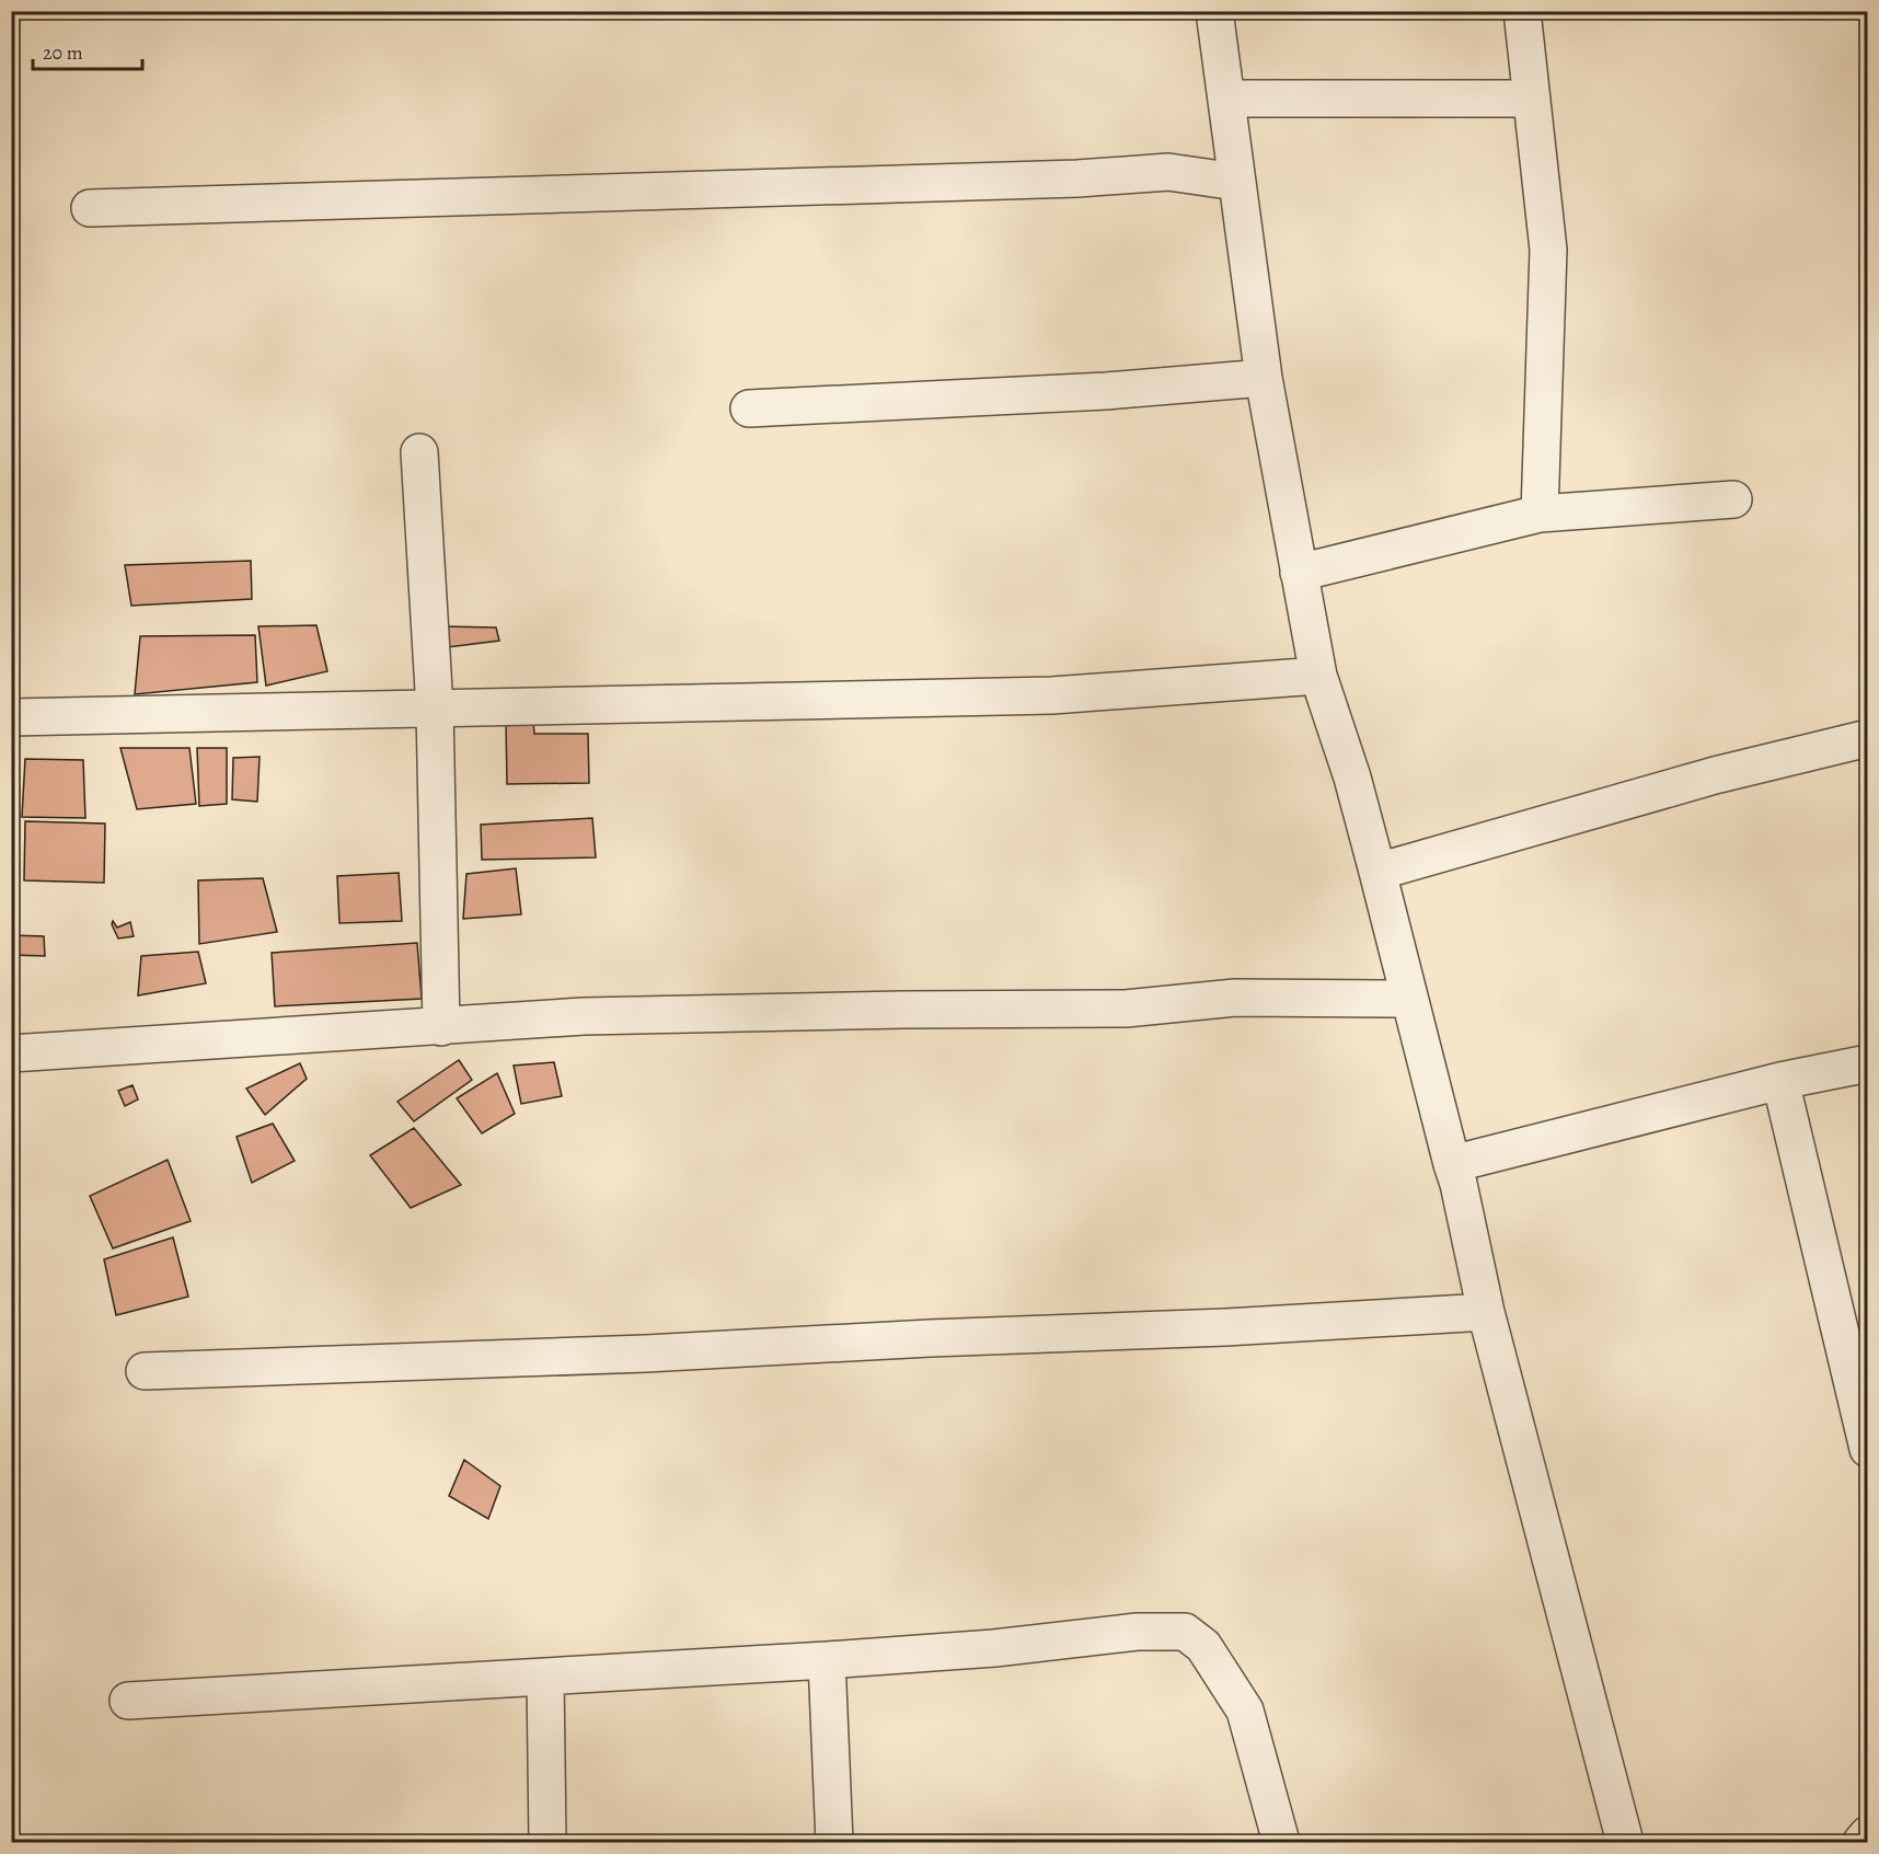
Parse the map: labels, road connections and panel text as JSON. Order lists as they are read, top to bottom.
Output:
{
  "scale_bar": "20 m"
}
